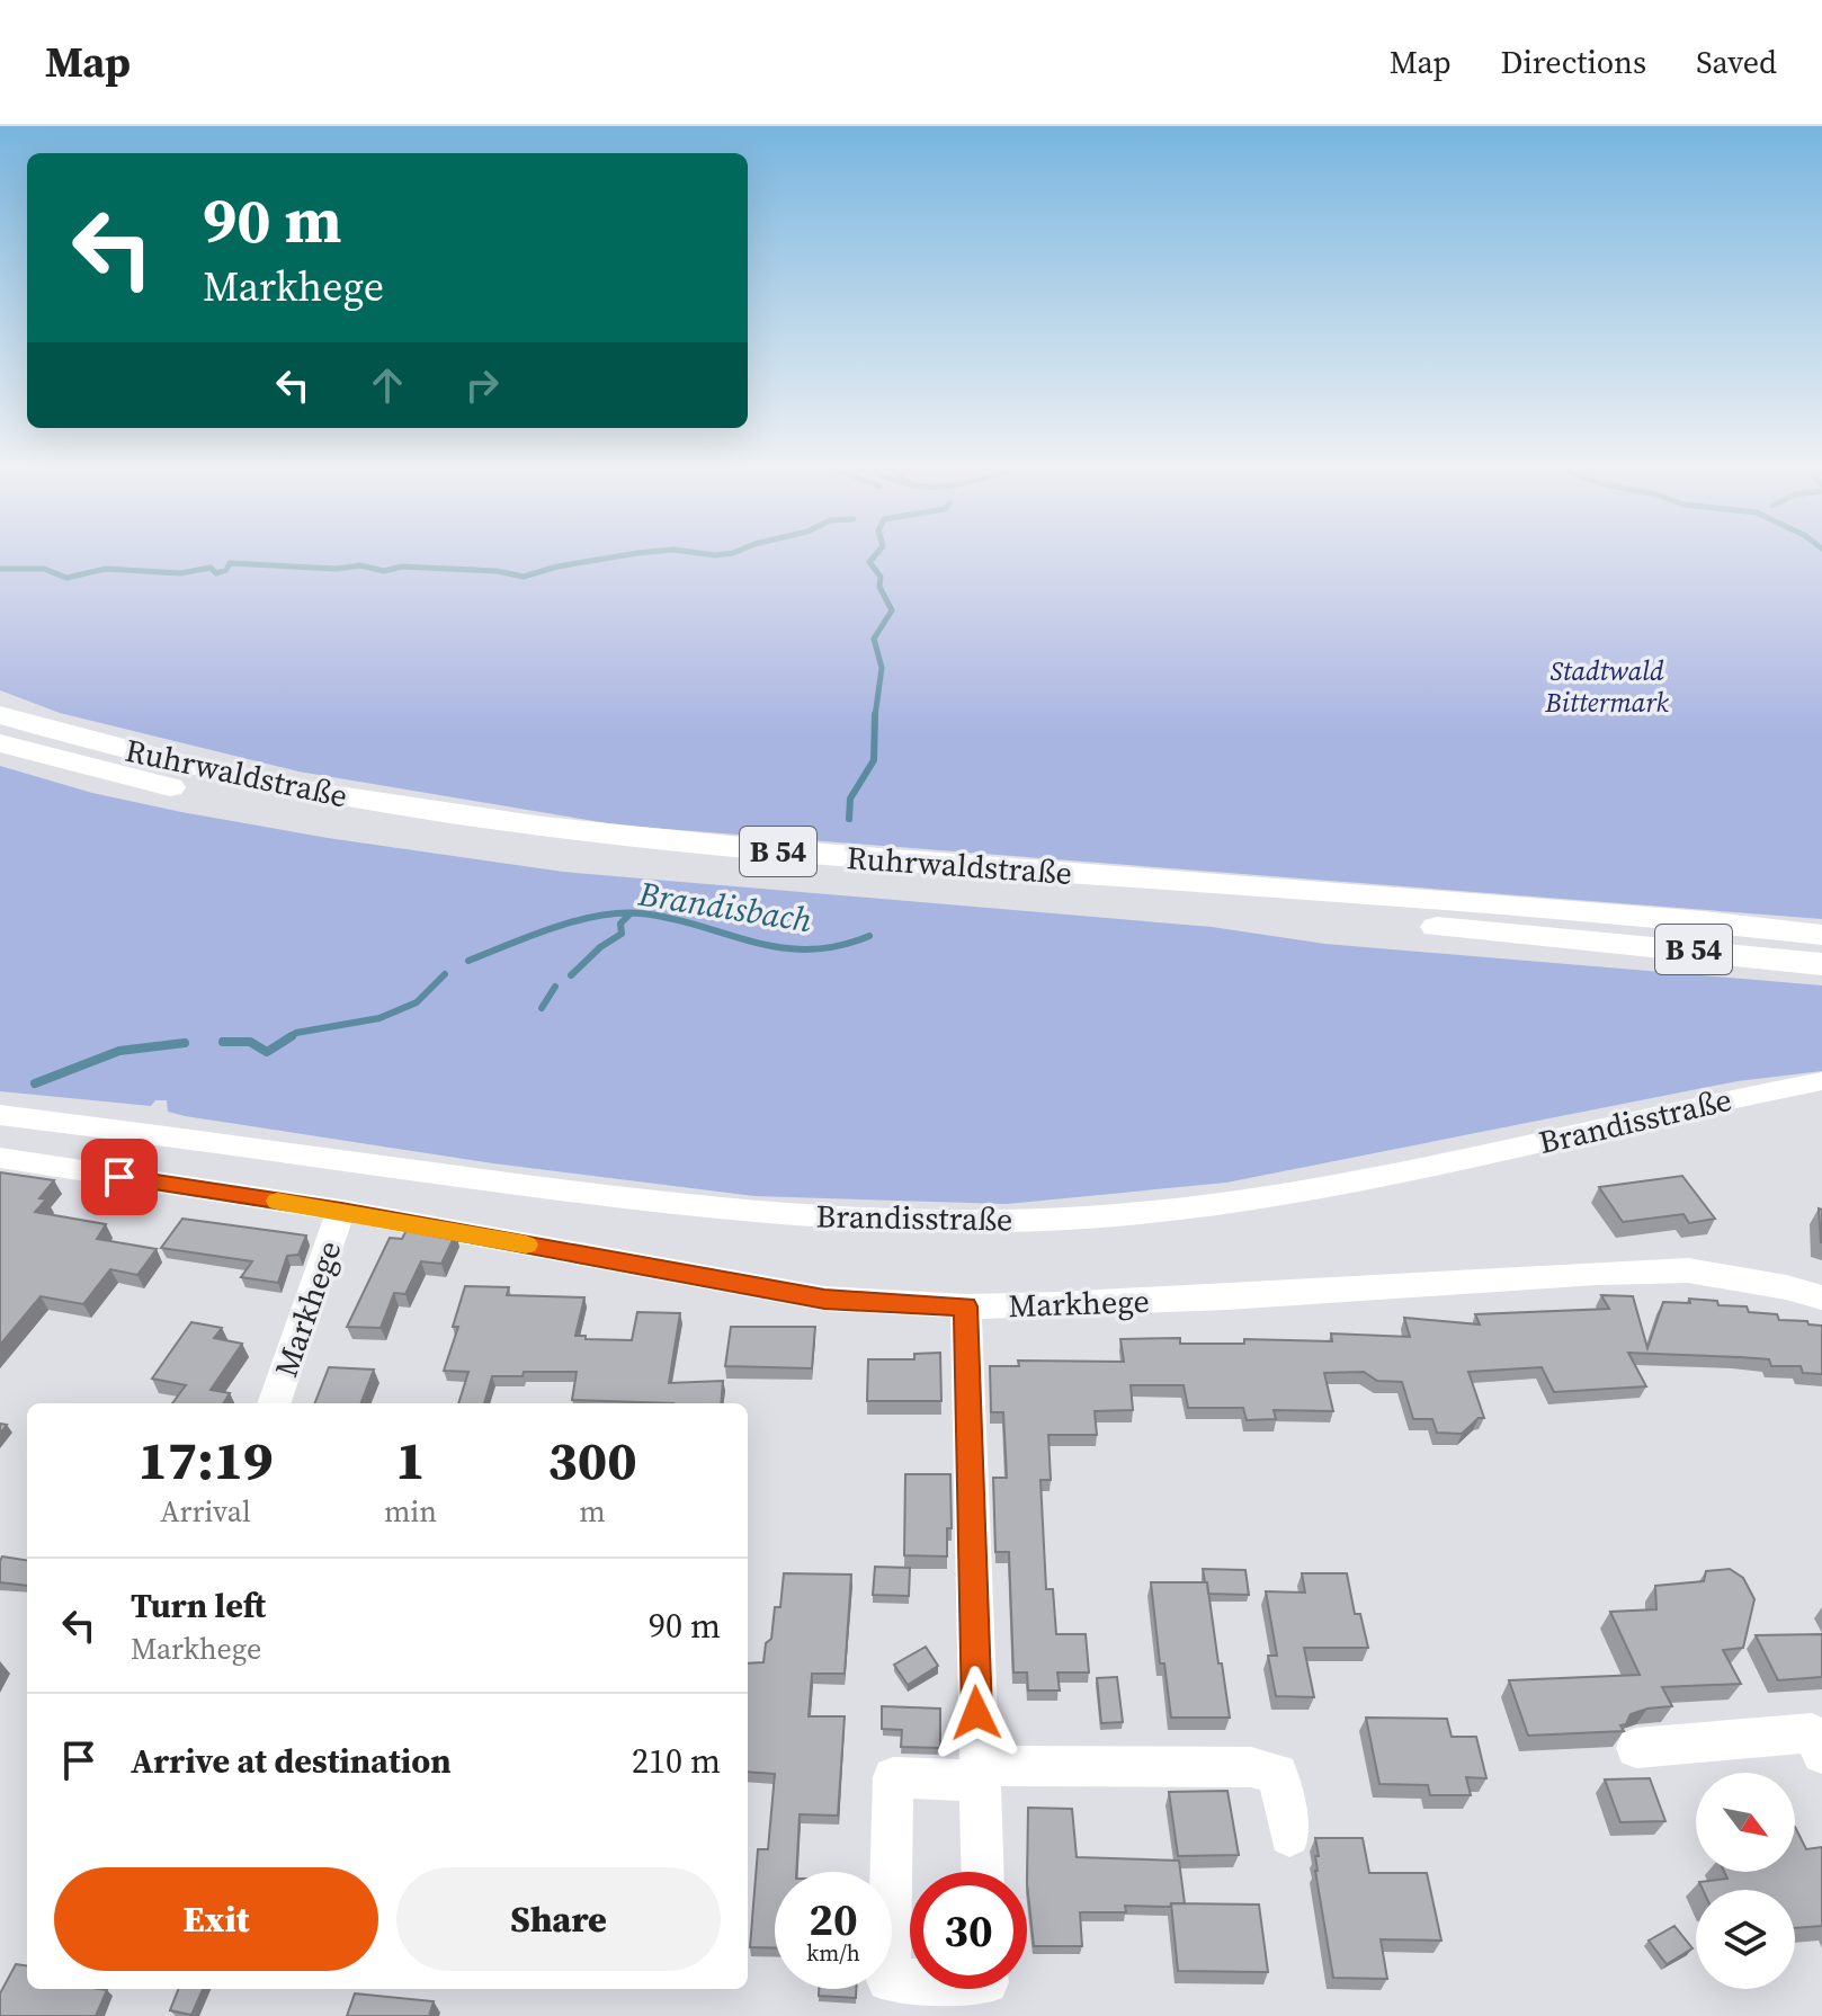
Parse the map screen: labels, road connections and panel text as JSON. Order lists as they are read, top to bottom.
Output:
{
  "streets": {
    "highway": ["Ruhrwaldstraße", "B 54"],
    "street": ["Brandisstraße", "Markhege"]
  },
  "water": ["Brandisbach"],
  "parks": ["Stadtwald Bittermark"],
  "north": "bottom right",
  "page": {
    "header": "Map",
    "nav": ["Map", "Directions", "Saved"],
    "turn": ["90 m", "Markhege"],
    "eta": [
      "17:19",
      "Arrival",
      "1",
      "min",
      "300",
      "m"
    ],
    "list": [
      {
        "name": "Turn left",
        "note": "Markhege",
        "value": "90 m"
      },
      {
        "name": "Arrive at destination",
        "value": "210 m"
      }
    ],
    "buttons": ["Exit", "Share"],
    "speed": "20 km/h",
    "limit": "30"
  }
}
